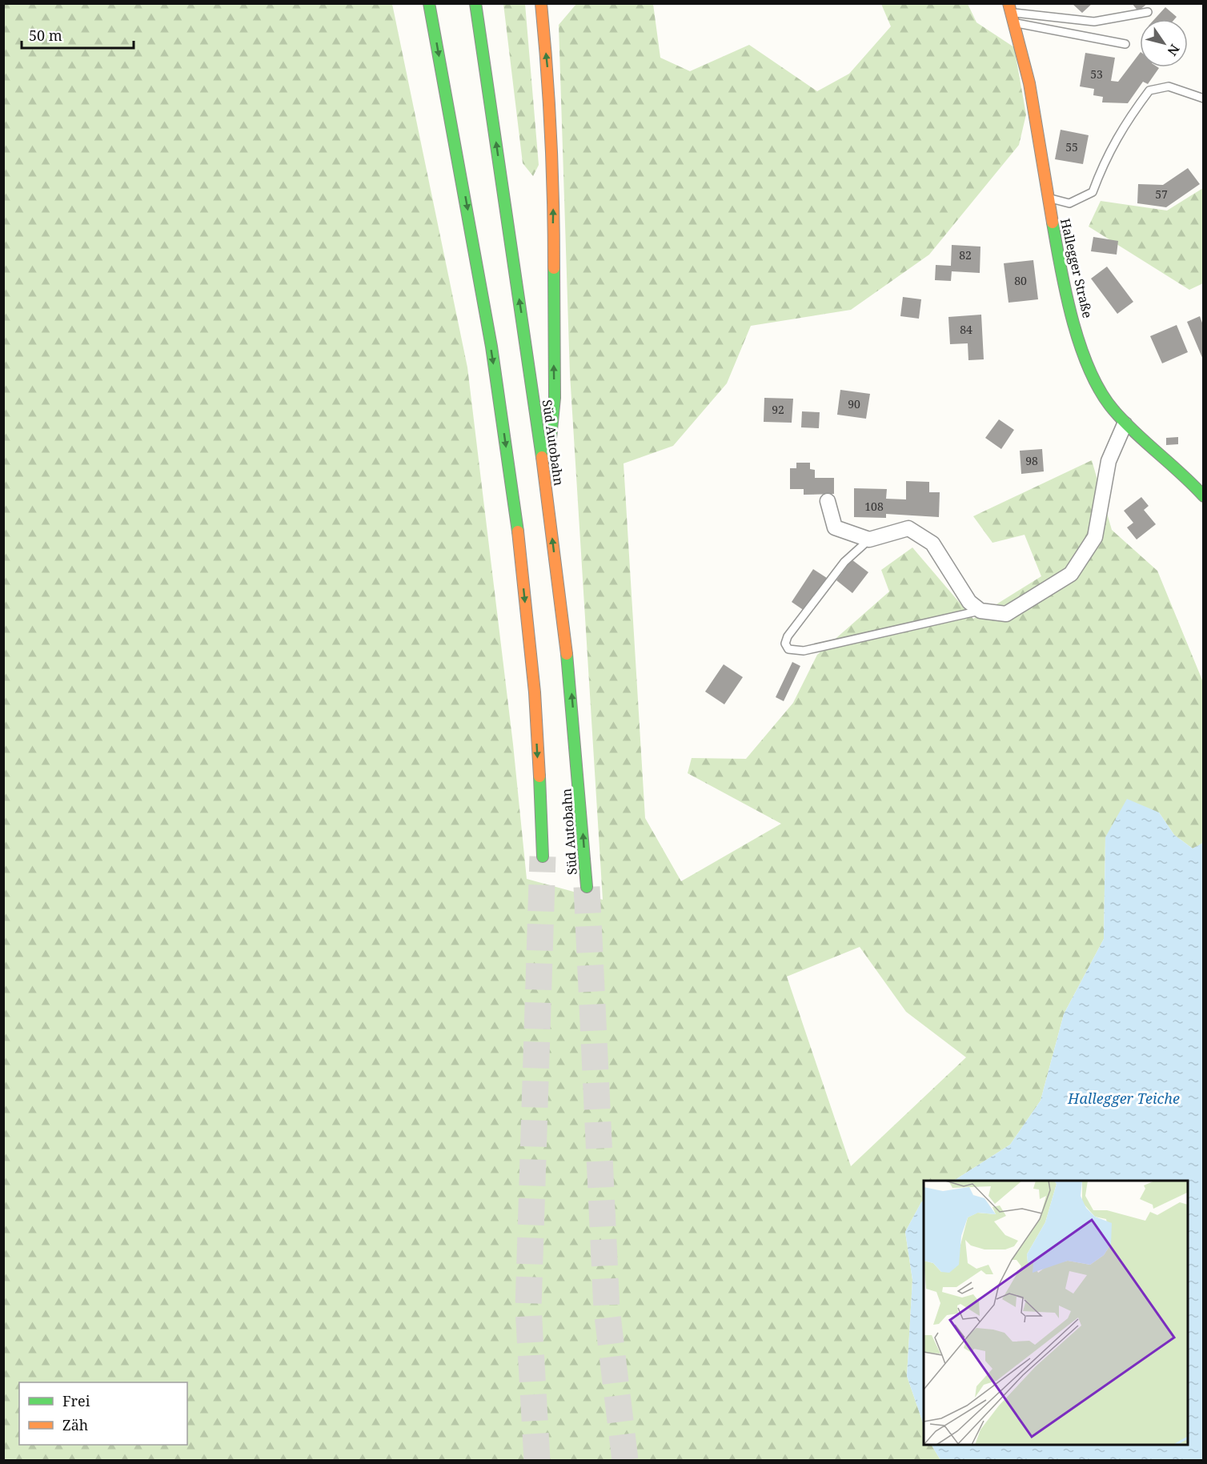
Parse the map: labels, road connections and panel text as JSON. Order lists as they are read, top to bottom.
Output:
{
  "streets": {
    "main road": ["Hallegger Straße", "Süd Autobahn"]
  },
  "water": ["Hallegger Teiche"],
  "house_numbers": [
    "53",
    "55",
    "57",
    "82",
    "80",
    "84",
    "90",
    "92",
    "98",
    "108"
  ],
  "legend": ["Frei", "Zäh"],
  "scale_bar": "50 m",
  "north": "bottom right"
}
